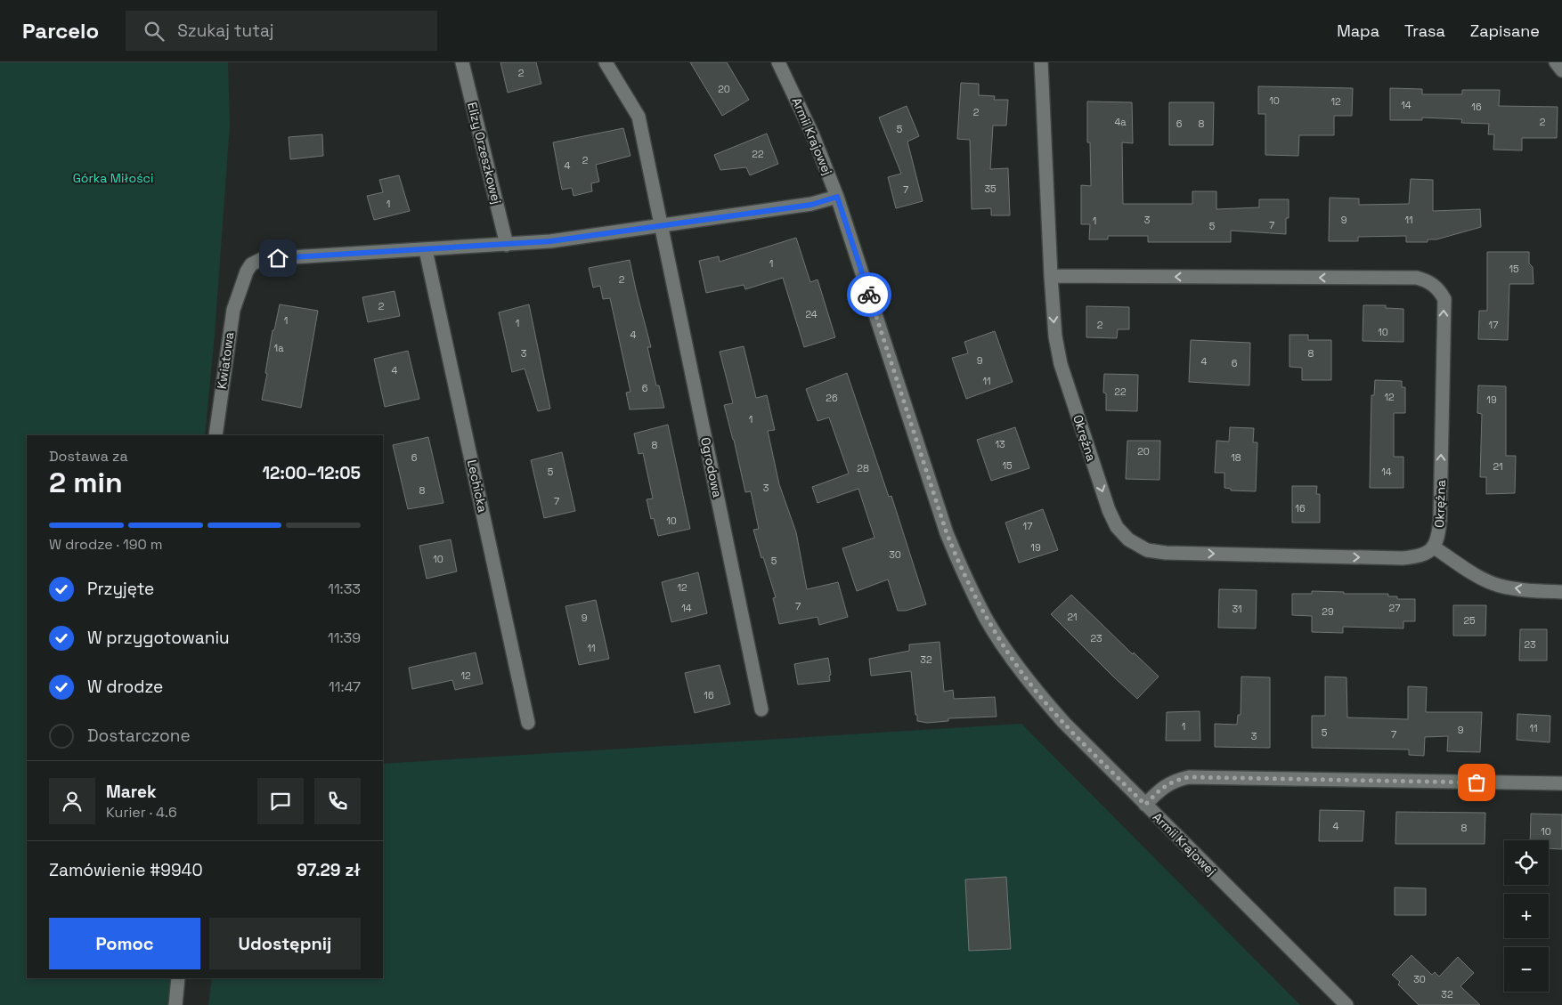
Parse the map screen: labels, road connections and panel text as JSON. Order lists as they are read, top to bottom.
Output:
{
  "streets": {
    "street": [
      "Armii Krajowej",
      "Elizy Orzeszkowej",
      "Kwiatowa",
      "Okrężna",
      "Ogrodowa",
      "Lechicka"
    ]
  },
  "crossings": [
    ["Armii Krajowej", "Kwiatowa"],
    ["Elizy Orzeszkowej", "Kwiatowa"],
    ["Kwiatowa", "Ogrodowa"],
    ["Kwiatowa", "Lechicka"]
  ],
  "parks": ["Górka Miłości"],
  "house_numbers": [
    "2",
    "20",
    "10",
    "12",
    "14",
    "16",
    "2",
    "4a",
    "2",
    "6",
    "8",
    "5",
    "22",
    "2",
    "4",
    "35",
    "7",
    "1",
    "3",
    "9",
    "11",
    "1",
    "7",
    "5",
    "1",
    "15",
    "2",
    "2",
    "24",
    "1",
    "1",
    "2",
    "17",
    "10",
    "4",
    "1a",
    "3",
    "8",
    "9",
    "4",
    "6",
    "4",
    "11",
    "6",
    "22",
    "12",
    "26",
    "19",
    "1",
    "13",
    "8",
    "20",
    "6",
    "18",
    "15",
    "21",
    "28",
    "5",
    "14",
    "3",
    "8",
    "7",
    "16",
    "10",
    "17",
    "19",
    "30",
    "10",
    "5",
    "12",
    "7",
    "14",
    "27",
    "31",
    "29",
    "21",
    "9",
    "25",
    "23",
    "23",
    "11",
    "32",
    "12",
    "16",
    "1",
    "11",
    "9",
    "5",
    "7",
    "3",
    "4",
    "8",
    "10",
    "30",
    "32"
  ],
  "page": {
    "header": "Parcelo",
    "search": "Szukaj tutaj",
    "nav": ["Mapa", "Trasa", "Zapisane"],
    "heading": ["2 min", "Dostawa za", "12:00–12:05"],
    "panel": [
      "Marek",
      "Kurier · 4.6",
      "Zamówienie #9940",
      "97.29 zł"
    ],
    "bar": "W drodze · 190 m",
    "list": [
      ["Przyjęte", "11:33"],
      ["W przygotowaniu", "11:39"],
      ["W drodze", "11:47"],
      "Dostarczone"
    ],
    "map_buttons": ["+", "−"],
    "buttons": ["Pomoc", "Udostępnij"]
  }
}
